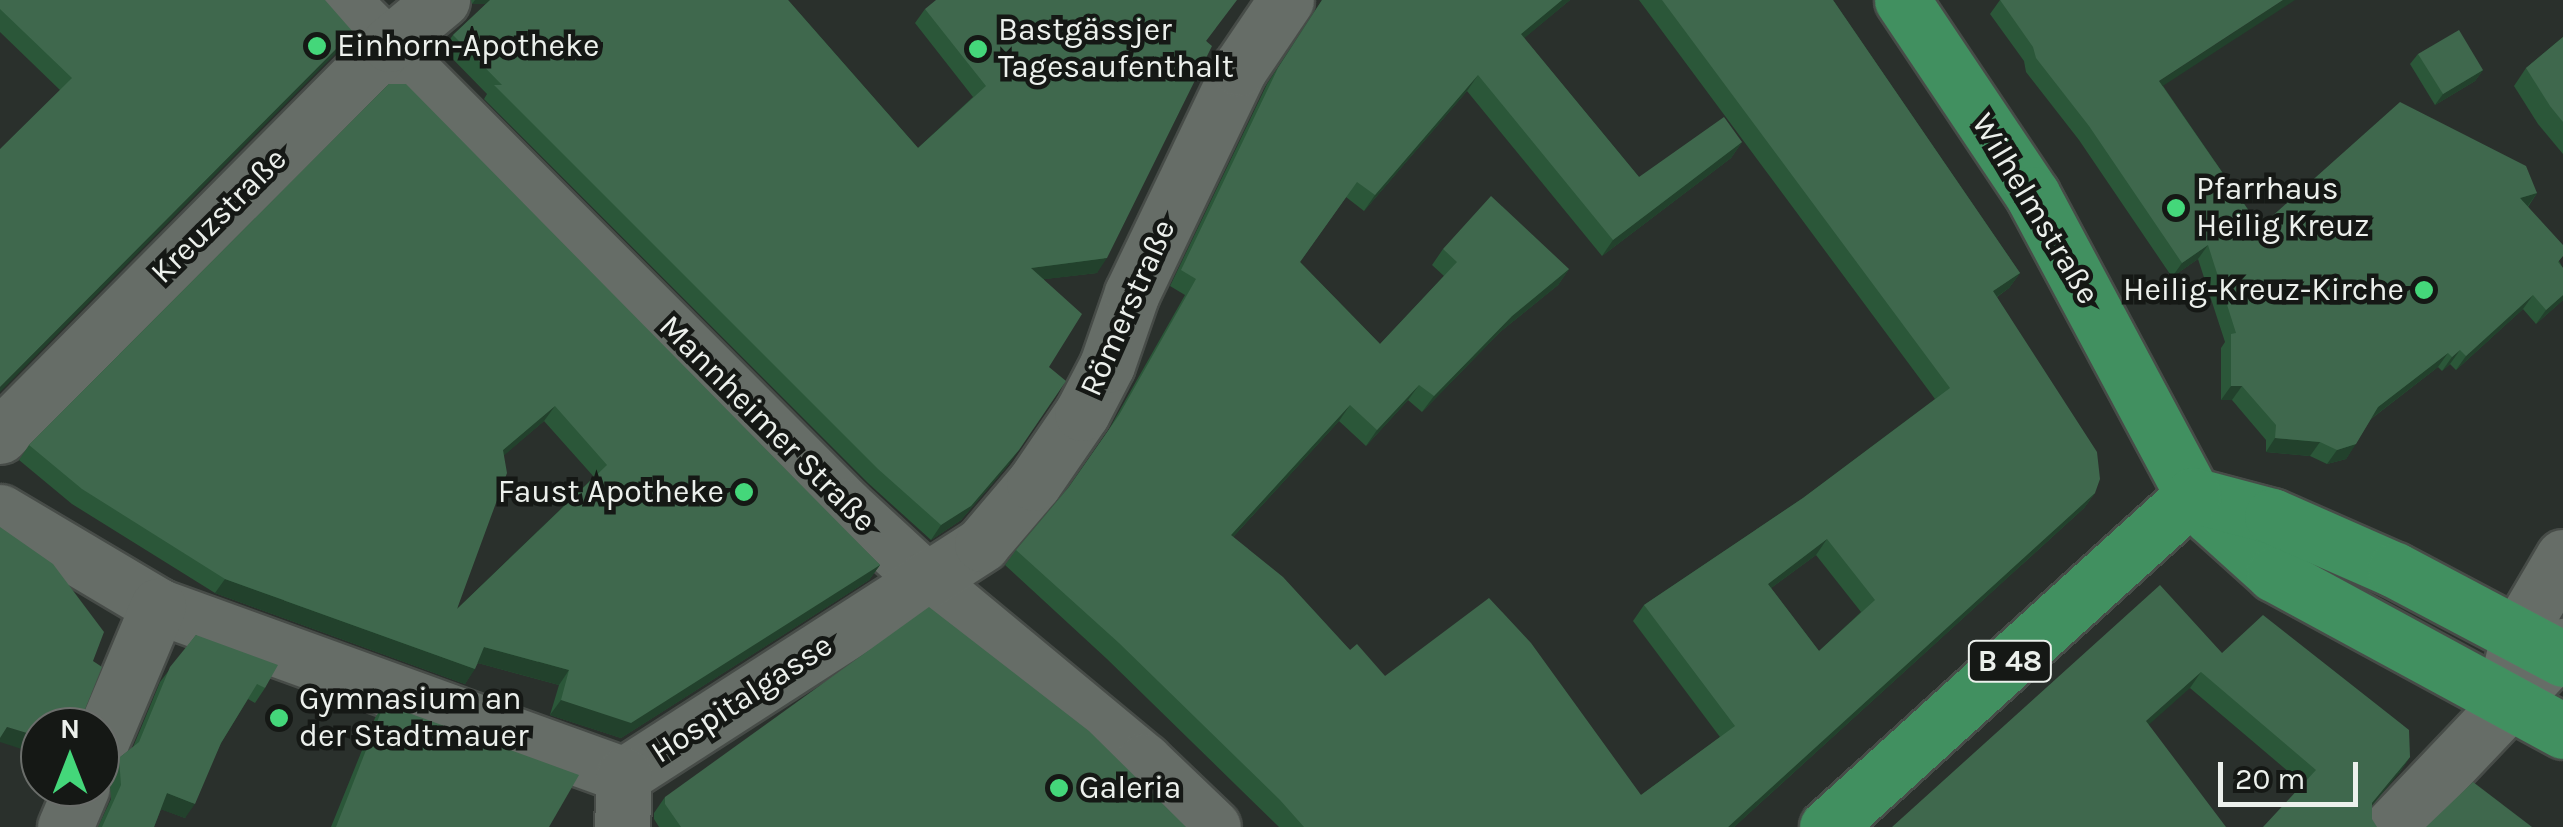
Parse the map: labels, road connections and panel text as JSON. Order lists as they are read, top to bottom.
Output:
{
  "streets": {
    "main road": ["Wilhelmstraße", "B 48"],
    "street": [
      "Kreuzstraße",
      "Römerstraße",
      "Mannheimer Straße",
      "Hospitalgasse"
    ]
  },
  "crossings": [
    ["Wilhelmstraße", "B 48"],
    ["Kreuzstraße", "Mannheimer Straße"],
    ["Römerstraße", "Mannheimer Straße"],
    ["Römerstraße", "Hospitalgasse"],
    ["Mannheimer Straße", "Hospitalgasse"]
  ],
  "places": [
    "Einhorn-Apotheke",
    "Bastgässjer Tagesaufenthalt",
    "Pfarrhaus Heilig Kreuz",
    "Heilig-Kreuz-Kirche",
    "Faust Apotheke",
    "Gymnasium an der Stadtmauer",
    "Galeria"
  ],
  "scale_bar": "20 m",
  "north": "top"
}
